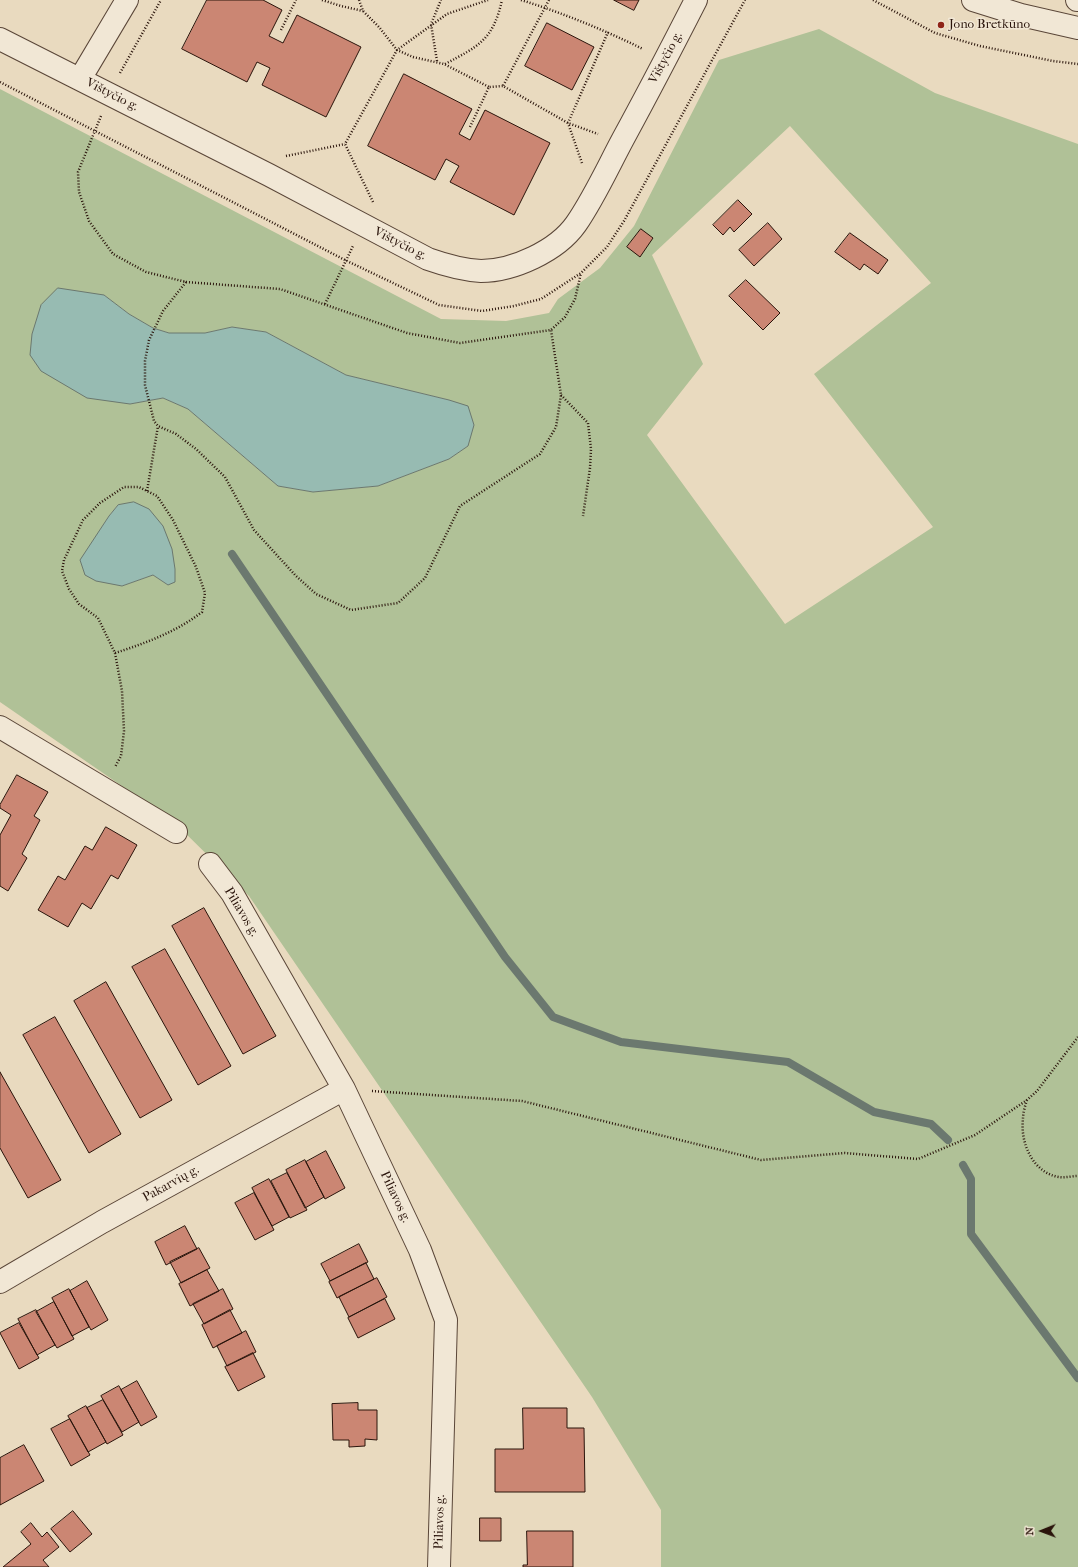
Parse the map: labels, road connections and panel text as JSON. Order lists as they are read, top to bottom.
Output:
{
  "streets": {
    "street": ["Vištyčio g.", "Piliavos g.", "Pakarvių g."]
  },
  "crossings": [
    ["Piliavos g.", "Pakarvių g."]
  ],
  "places": ["Jono Bretkūno"],
  "north": "left"
}
